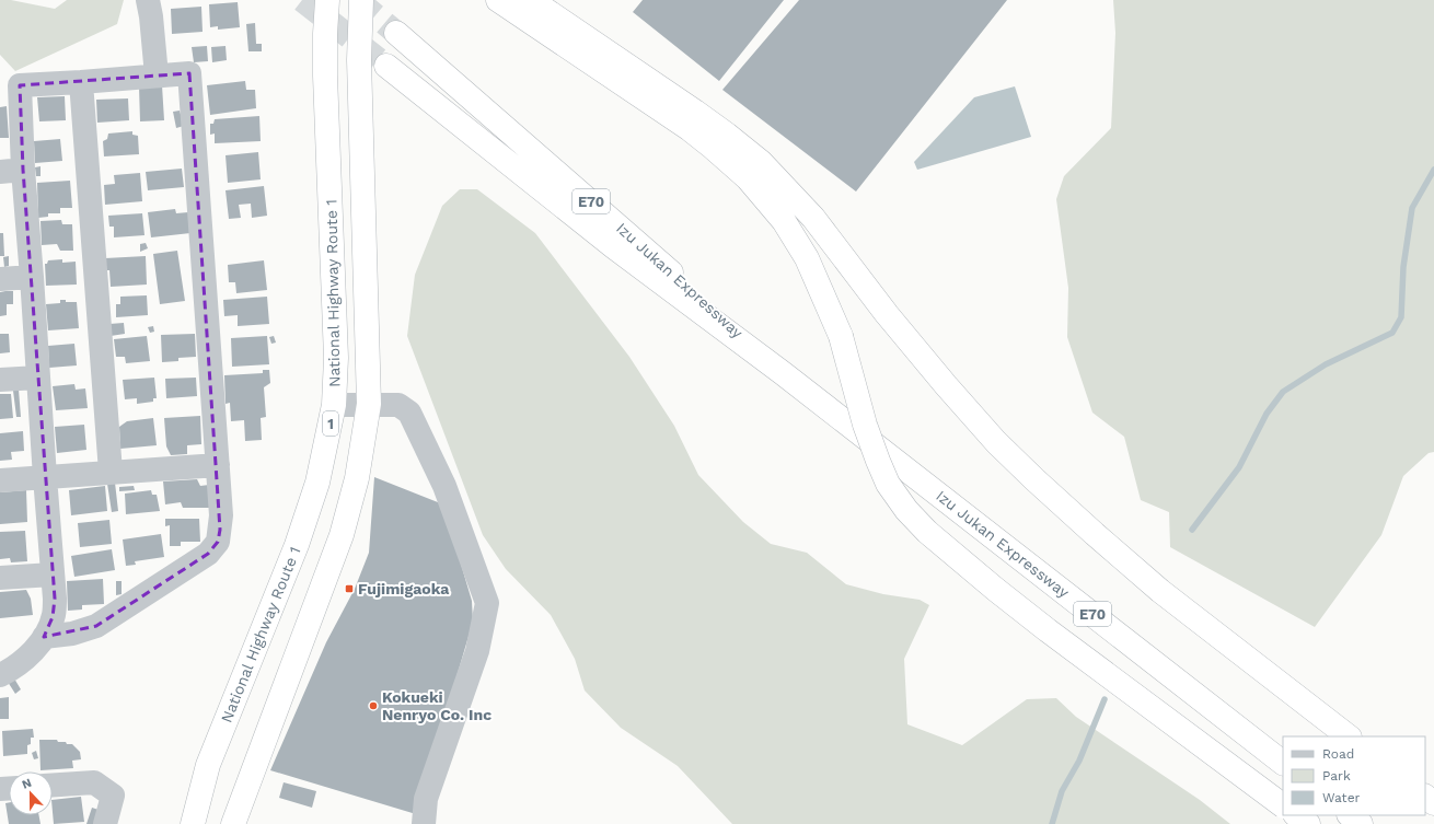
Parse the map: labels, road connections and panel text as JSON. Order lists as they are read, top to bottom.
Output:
{
  "streets": {
    "highway": [
      "E70",
      "Izu Jukan Expressway",
      "National Highway Route 1",
      "1"
    ]
  },
  "places": {
    "transit": ["Fujimigaoka"],
    "other": ["Kokueki Nenryo Co. Inc"]
  },
  "legend": ["Road", "Park", "Water"],
  "north": "top"
}
